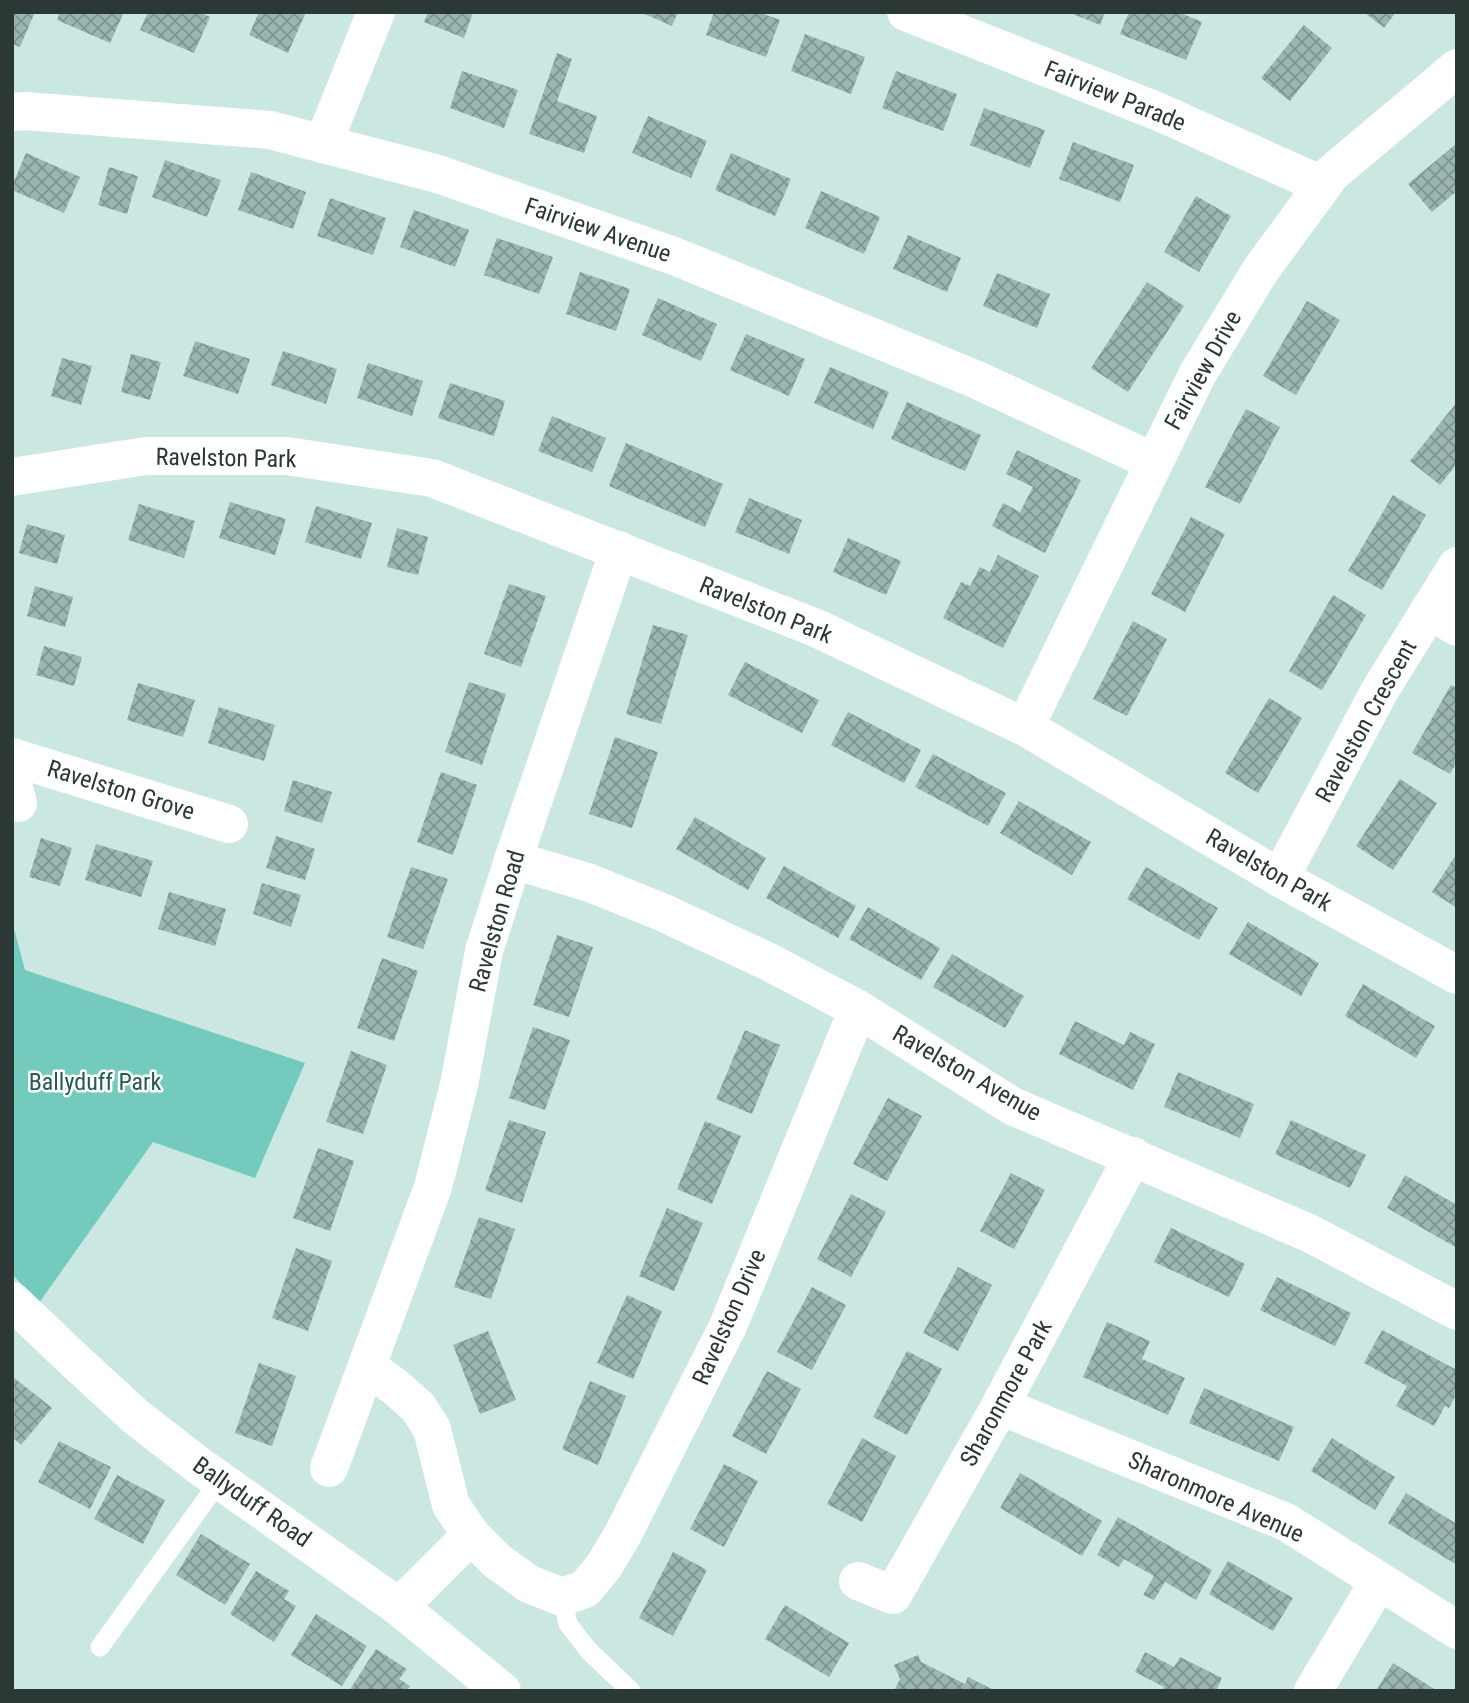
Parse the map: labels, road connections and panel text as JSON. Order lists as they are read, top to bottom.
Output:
{
  "streets": {
    "street": [
      "Fairview Parade",
      "Fairview Avenue",
      "Fairview Drive",
      "Ravelston Park",
      "Ravelston Crescent",
      "Ravelston Grove",
      "Ravelston Road",
      "Ravelston Avenue",
      "Ravelston Drive",
      "Sharonmore Park",
      "Sharonmore Avenue",
      "Ballyduff Road"
    ]
  },
  "crossings": [
    ["Fairview Parade", "Fairview Drive"],
    ["Fairview Avenue", "Fairview Drive"],
    ["Fairview Drive", "Ravelston Park"],
    ["Ravelston Park", "Ravelston Crescent"],
    ["Ravelston Park", "Ravelston Road"],
    ["Ravelston Road", "Ravelston Avenue"],
    ["Ravelston Avenue", "Ravelston Drive"],
    ["Ravelston Avenue", "Sharonmore Park"],
    ["Sharonmore Park", "Sharonmore Avenue"]
  ],
  "parks": ["Ballyduff Park"]
}
